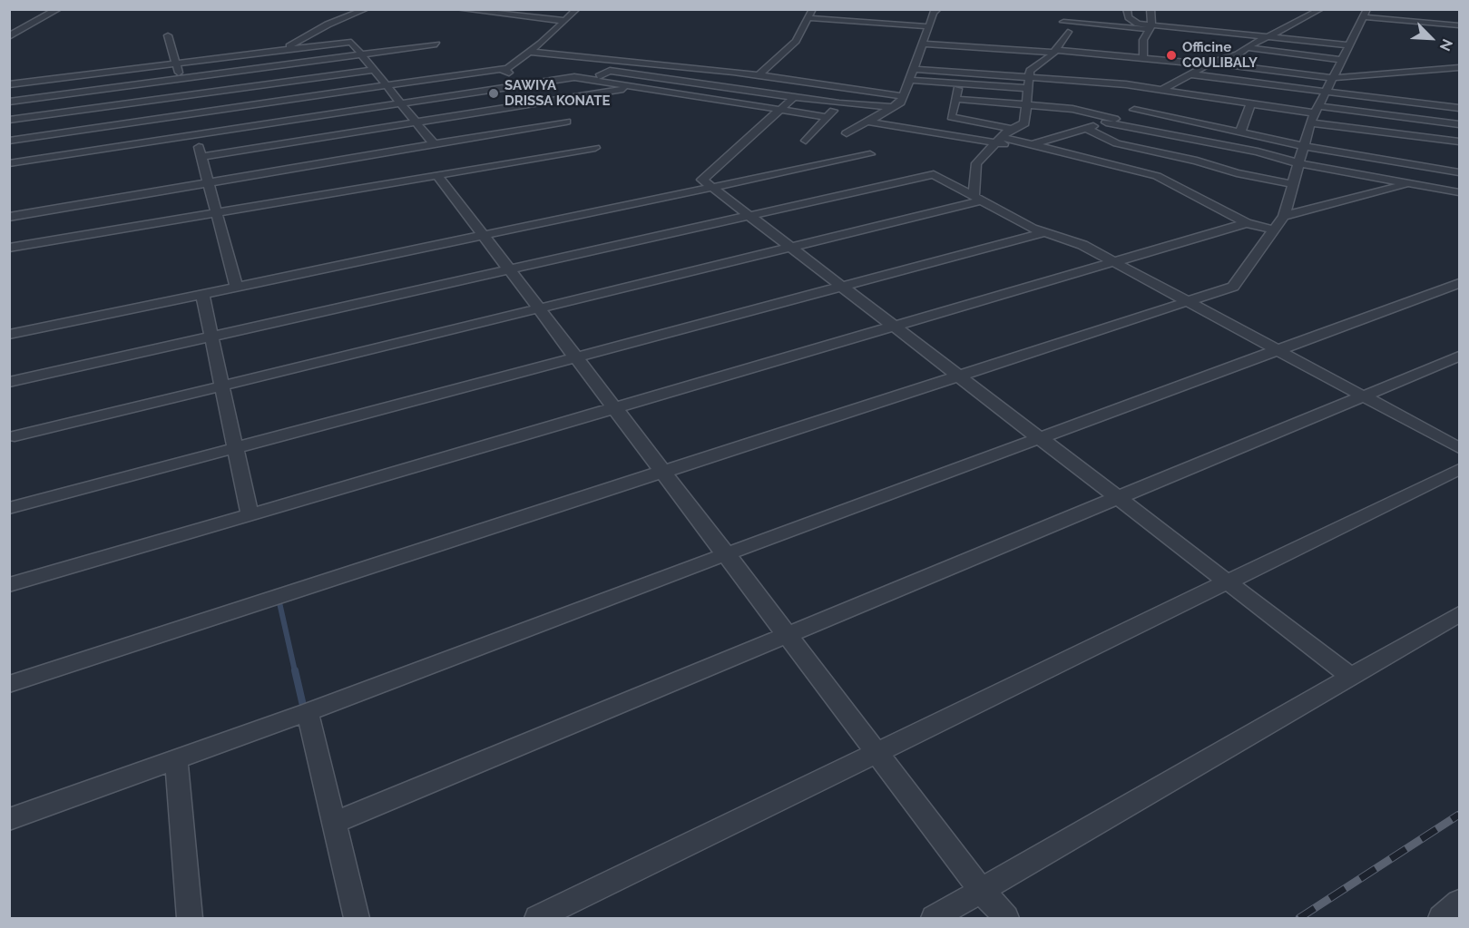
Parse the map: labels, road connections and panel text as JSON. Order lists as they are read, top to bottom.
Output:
{
  "places": ["Officine COULIBALY", "SAWIYA DRISSA KONATE"],
  "north": "bottom right"
}
